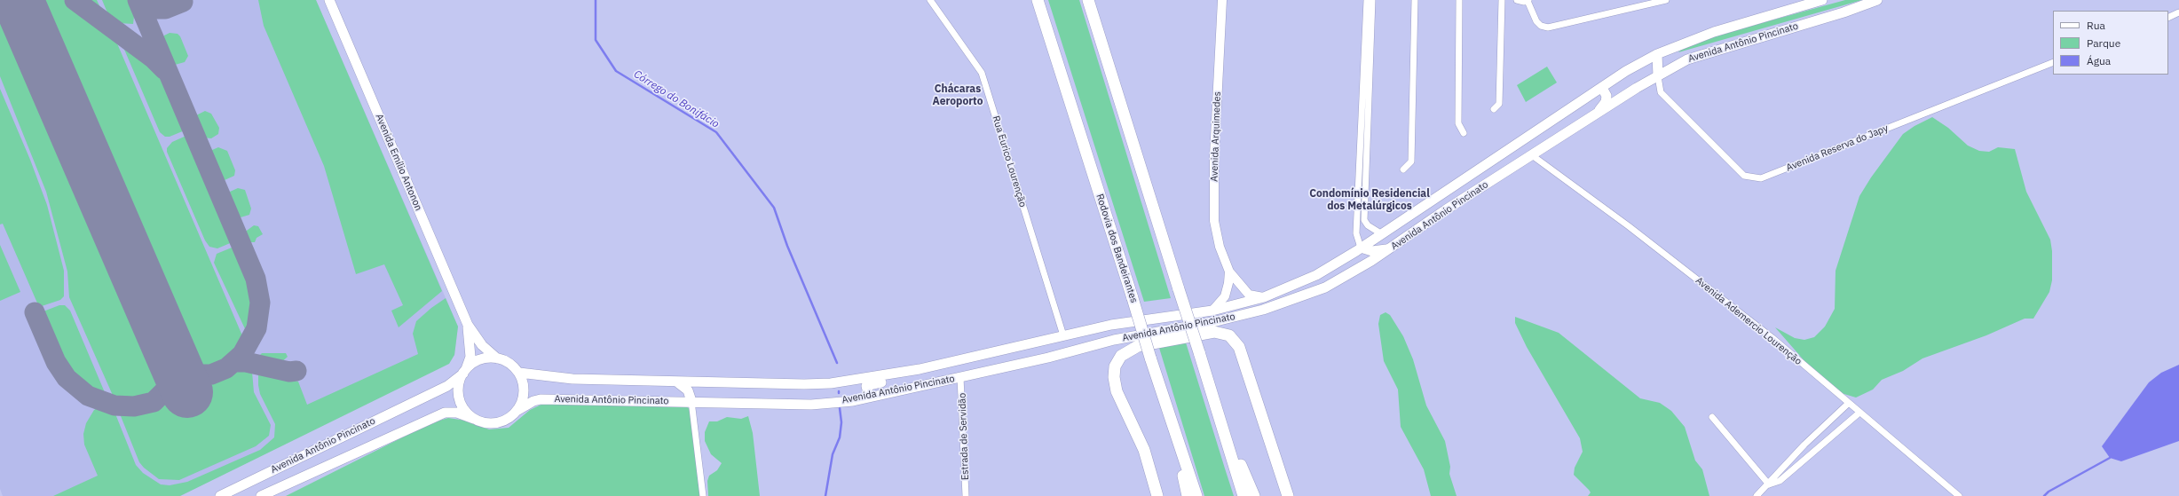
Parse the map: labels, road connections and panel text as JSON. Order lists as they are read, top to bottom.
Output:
{
  "streets": {
    "highway": ["Rodovia dos Bandeirantes"],
    "main road": ["Avenida Antônio Pincinato", "Avenida Arquimedes", "Avenida Emílio Antonon"],
    "street": [
      "Avenida Reserva do Japy",
      "Rua Eurico Lourenção",
      "Avenida Ademercio Lourenção",
      "Estrada de Servidão"
    ]
  },
  "crossings": [
    ["Avenida Antônio Pincinato", "Avenida Arquimedes"],
    ["Avenida Antônio Pincinato", "Avenida Reserva do Japy"],
    ["Avenida Antônio Pincinato", "Rua Eurico Lourenção"],
    ["Avenida Antônio Pincinato", "Avenida Ademercio Lourenção"],
    ["Avenida Antônio Pincinato", "Estrada de Servidão"]
  ],
  "districts": ["Chácaras Aeroporto", "Condomínio Residencial dos Metalúrgicos"],
  "water": ["Córrego do Bonifácio"],
  "legend": ["Rua", "Parque", "Água"]
}
